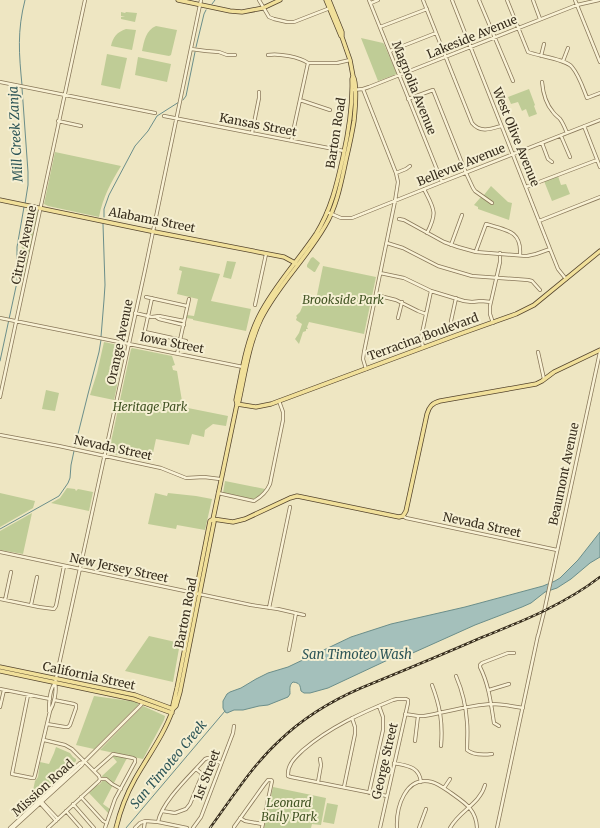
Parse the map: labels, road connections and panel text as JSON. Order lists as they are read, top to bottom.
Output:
{
  "streets": {
    "main road": [
      "Barton Road",
      "Alabama Street",
      "Terracina Boulevard",
      "California Street"
    ],
    "street": [
      "Lakeside Avenue",
      "Magnolia Avenue",
      "Kansas Street",
      "West Olive Avenue",
      "Bellevue Avenue",
      "Citrus Avenue",
      "Orange Avenue",
      "Iowa Street",
      "Nevada Street",
      "Beaumont Avenue",
      "New Jersey Street",
      "George Street",
      "1st Street",
      "Mission Road"
    ]
  },
  "crossings": [
    ["Lakeside Avenue", "Magnolia Avenue"],
    ["Lakeside Avenue", "Barton Road"],
    ["Lakeside Avenue", "West Olive Avenue"],
    ["Magnolia Avenue", "Bellevue Avenue"],
    ["Kansas Street", "Barton Road"],
    ["Kansas Street", "Orange Avenue"],
    ["Barton Road", "Bellevue Avenue"],
    ["Barton Road", "Alabama Street"],
    ["Barton Road", "Terracina Boulevard"],
    ["Barton Road", "Iowa Street"],
    ["Barton Road", "Nevada Street"],
    ["Barton Road", "New Jersey Street"],
    ["Barton Road", "California Street"],
    ["West Olive Avenue", "Bellevue Avenue"],
    ["West Olive Avenue", "Terracina Boulevard"],
    ["Alabama Street", "Citrus Avenue"],
    ["Alabama Street", "Orange Avenue"],
    ["Citrus Avenue", "Iowa Street"],
    ["Orange Avenue", "Iowa Street"],
    ["Orange Avenue", "Nevada Street"],
    ["Orange Avenue", "New Jersey Street"],
    ["Orange Avenue", "California Street"],
    ["Nevada Street", "Beaumont Avenue"],
    ["California Street", "Mission Road"]
  ],
  "water": ["Mill Creek Zanja", "San Timoteo Wash", "San Timoteo Creek"],
  "parks": ["Brookside Park", "Heritage Park", "Leonard Baily Park"]
}
